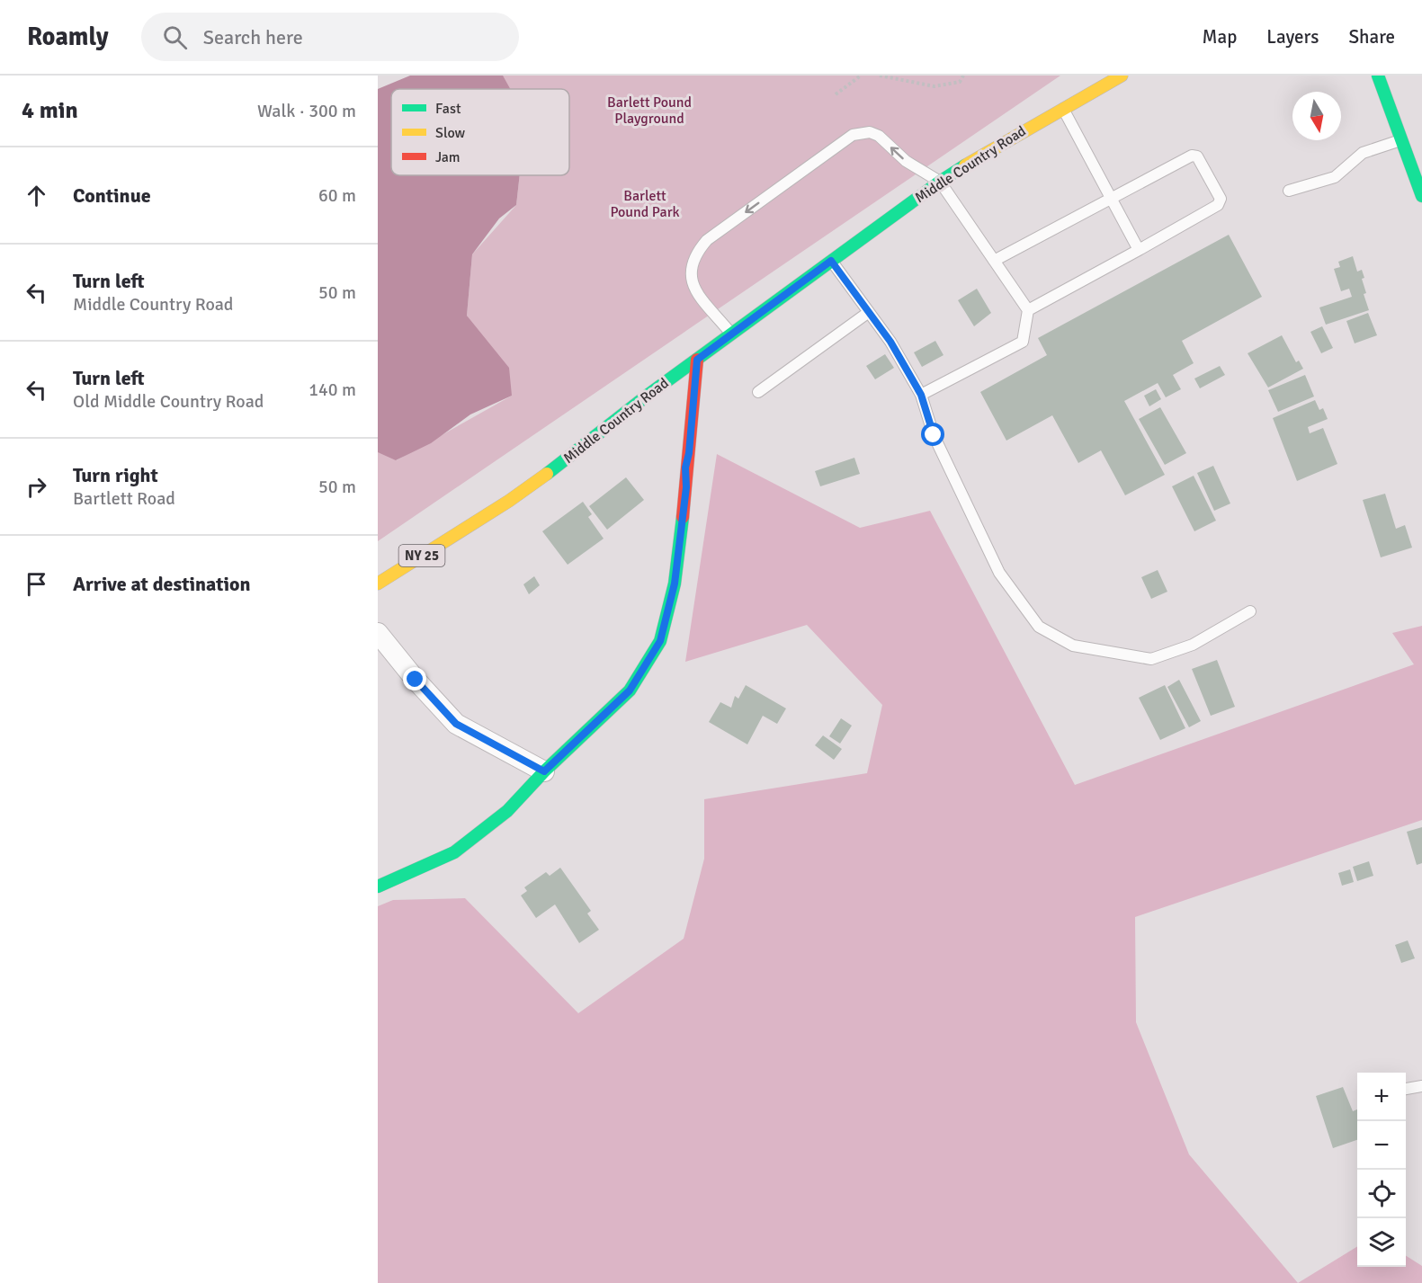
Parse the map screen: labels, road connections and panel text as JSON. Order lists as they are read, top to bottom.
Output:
{
  "streets": {
    "main road": ["Middle Country Road", "NY 25"]
  },
  "parks": ["Barlett Pound Playground", "Barlett Pound Park"],
  "legend": ["Fast", "Slow", "Jam"],
  "north": "bottom",
  "page": {
    "header": "Roamly",
    "search": "Search here",
    "nav": ["Map", "Layers", "Share"],
    "heading": ["4 min", "Walk · 300 m"],
    "list": [
      ["Continue", "60 m"],
      ["Turn left", "Middle Country Road", "50 m"],
      ["Turn left", "Old Middle Country Road", "140 m"],
      ["Turn right", "Bartlett Road", "50 m"],
      "Arrive at destination"
    ],
    "map_buttons": ["+", "−"]
  }
}
